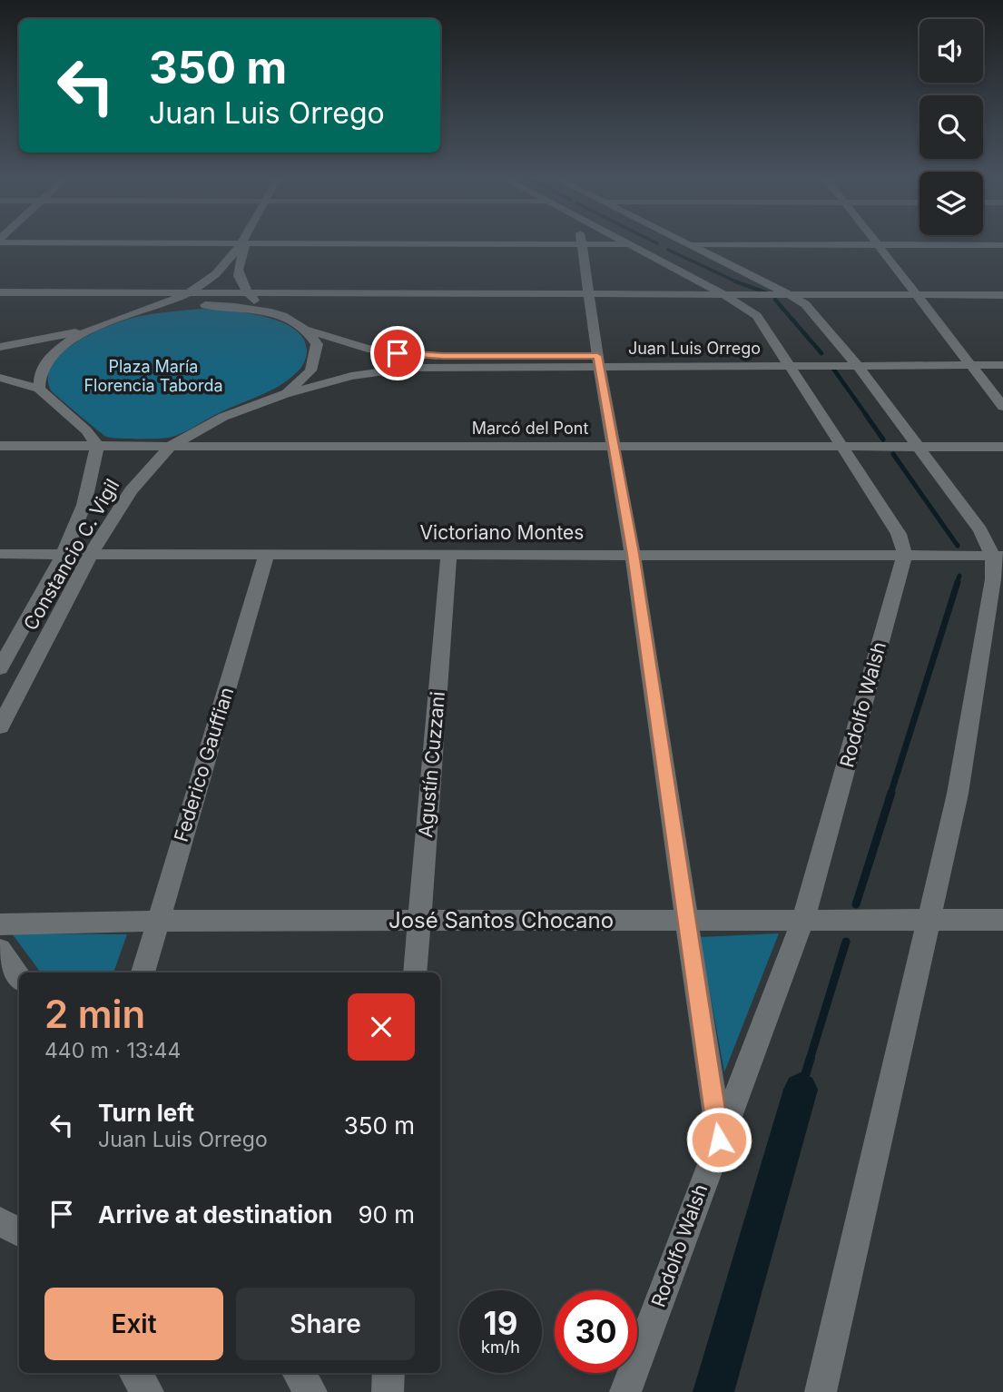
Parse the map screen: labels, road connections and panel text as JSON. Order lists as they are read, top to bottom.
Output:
{
  "streets": {
    "street": [
      "Juan Luis Orrego",
      "Marcó del Pont",
      "Victoriano Montes",
      "Constancio C. Vigil",
      "Rodolfo Walsh",
      "Federico Gauffian",
      "Agustín Cuzzani",
      "José Santos Chocano"
    ]
  },
  "crossings": [
    ["Juan Luis Orrego", "Marcó del Pont"],
    ["Juan Luis Orrego", "Constancio C. Vigil"],
    ["Marcó del Pont", "Constancio C. Vigil"],
    ["Victoriano Montes", "Constancio C. Vigil"],
    ["Victoriano Montes", "Rodolfo Walsh"],
    ["Victoriano Montes", "Federico Gauffian"],
    ["Victoriano Montes", "Agustín Cuzzani"],
    ["Rodolfo Walsh", "José Santos Chocano"],
    ["Federico Gauffian", "José Santos Chocano"],
    ["Agustín Cuzzani", "José Santos Chocano"]
  ],
  "parks": ["Plaza María Florencia Taborda"],
  "page": {
    "turn": ["350 m", "Juan Luis Orrego"],
    "heading": ["2 min", "440 m · 13:44"],
    "list": [
      {
        "name": "Turn left",
        "note": "Juan Luis Orrego",
        "value": "350 m"
      },
      {
        "name": "Arrive at destination",
        "value": "90 m"
      }
    ],
    "buttons": ["Exit", "Share"],
    "speed": "19 km/h",
    "limit": "30"
  }
}
